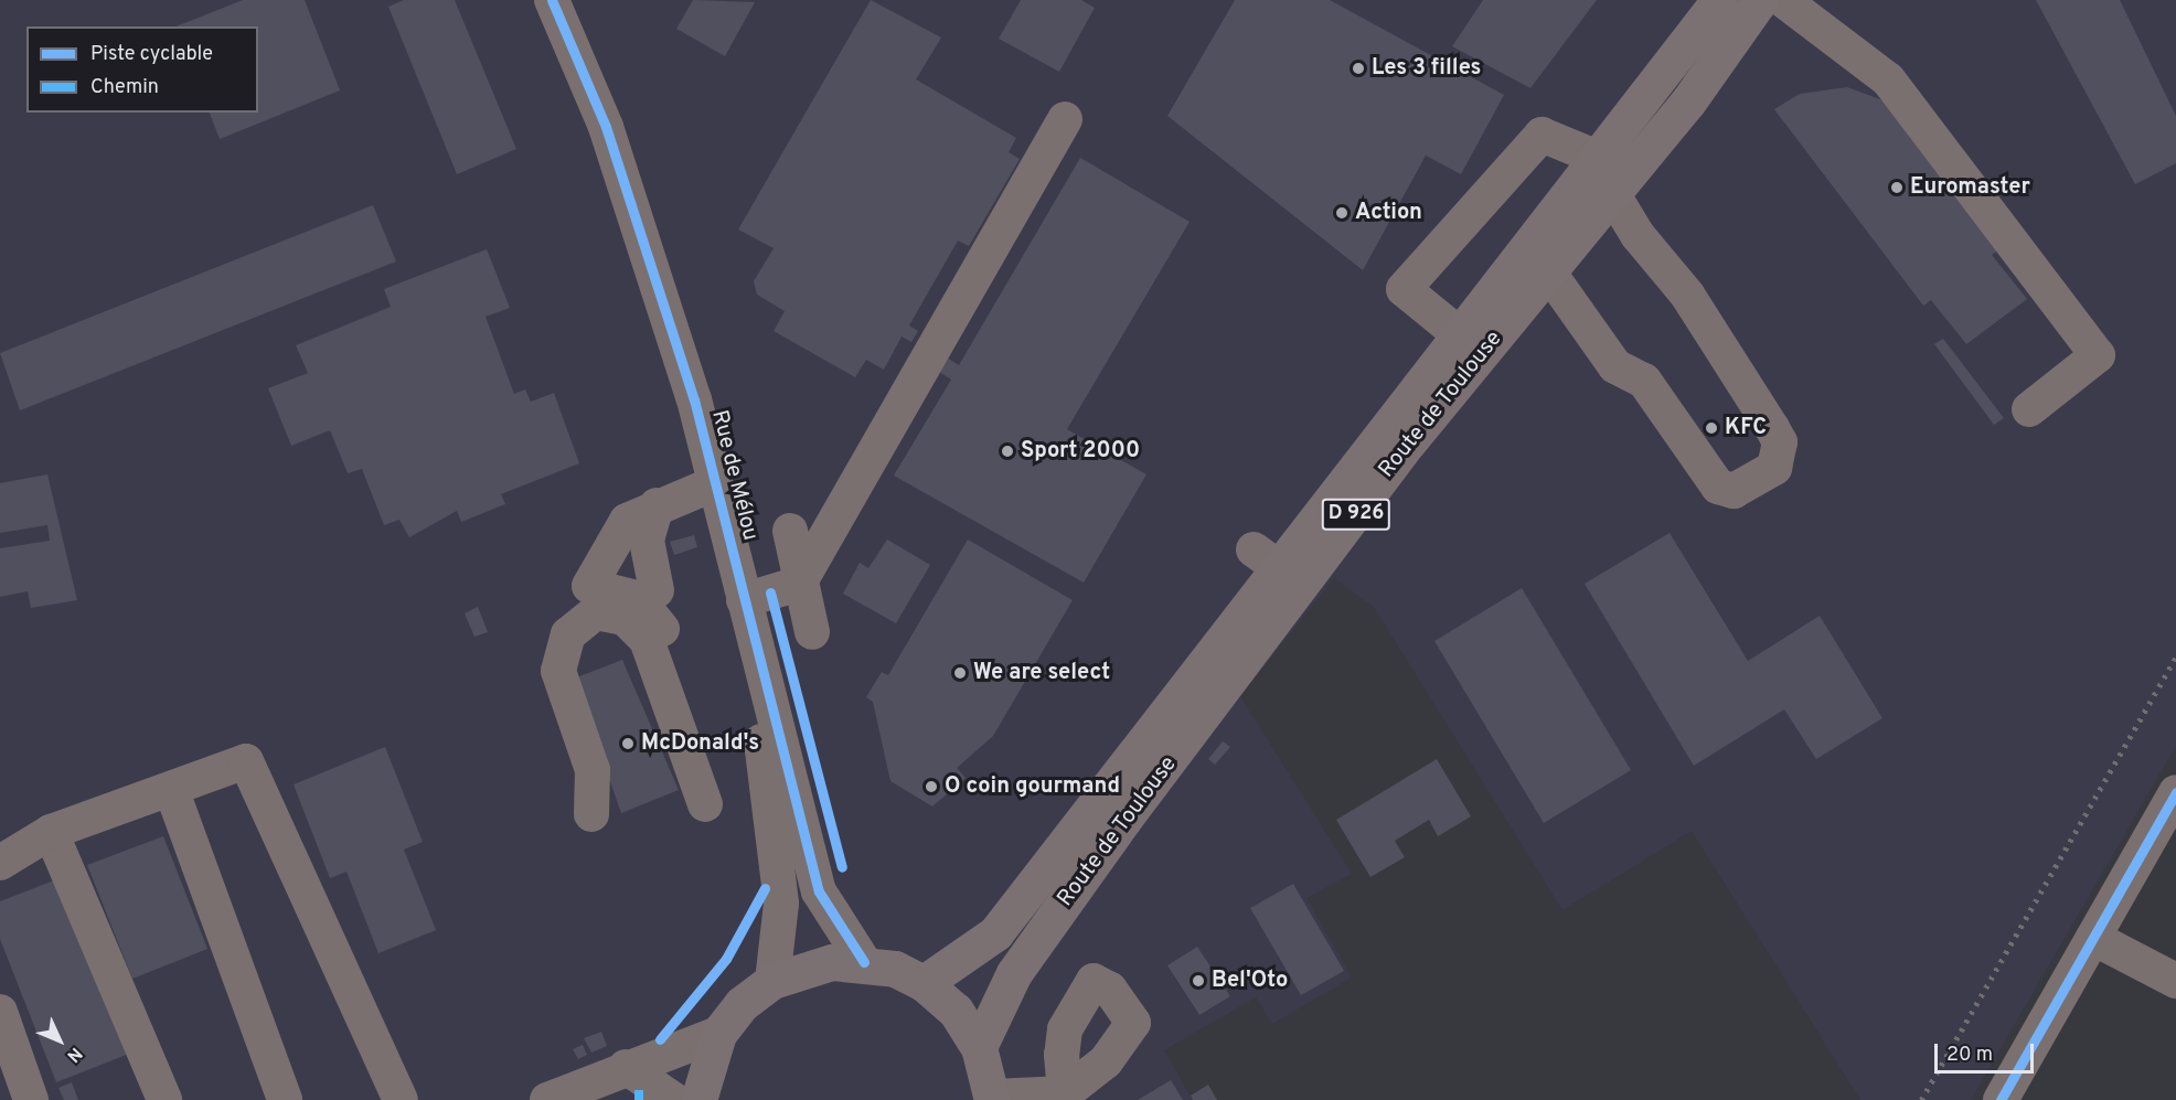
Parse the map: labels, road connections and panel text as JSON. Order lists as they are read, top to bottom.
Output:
{
  "streets": {
    "main road": ["Route de Toulouse", "D 926"],
    "street": ["Rue de Mélou"]
  },
  "crossings": [
    ["Route de Toulouse", "D 926"]
  ],
  "places": [
    "Les 3 filles",
    "Euromaster",
    "Action",
    "KFC",
    "Sport 2000",
    "We are select",
    "McDonald's",
    "O coin gourmand",
    "Bel'Oto"
  ],
  "legend": ["Piste cyclable", "Chemin"],
  "scale_bar": "20 m",
  "north": "bottom right"
}
